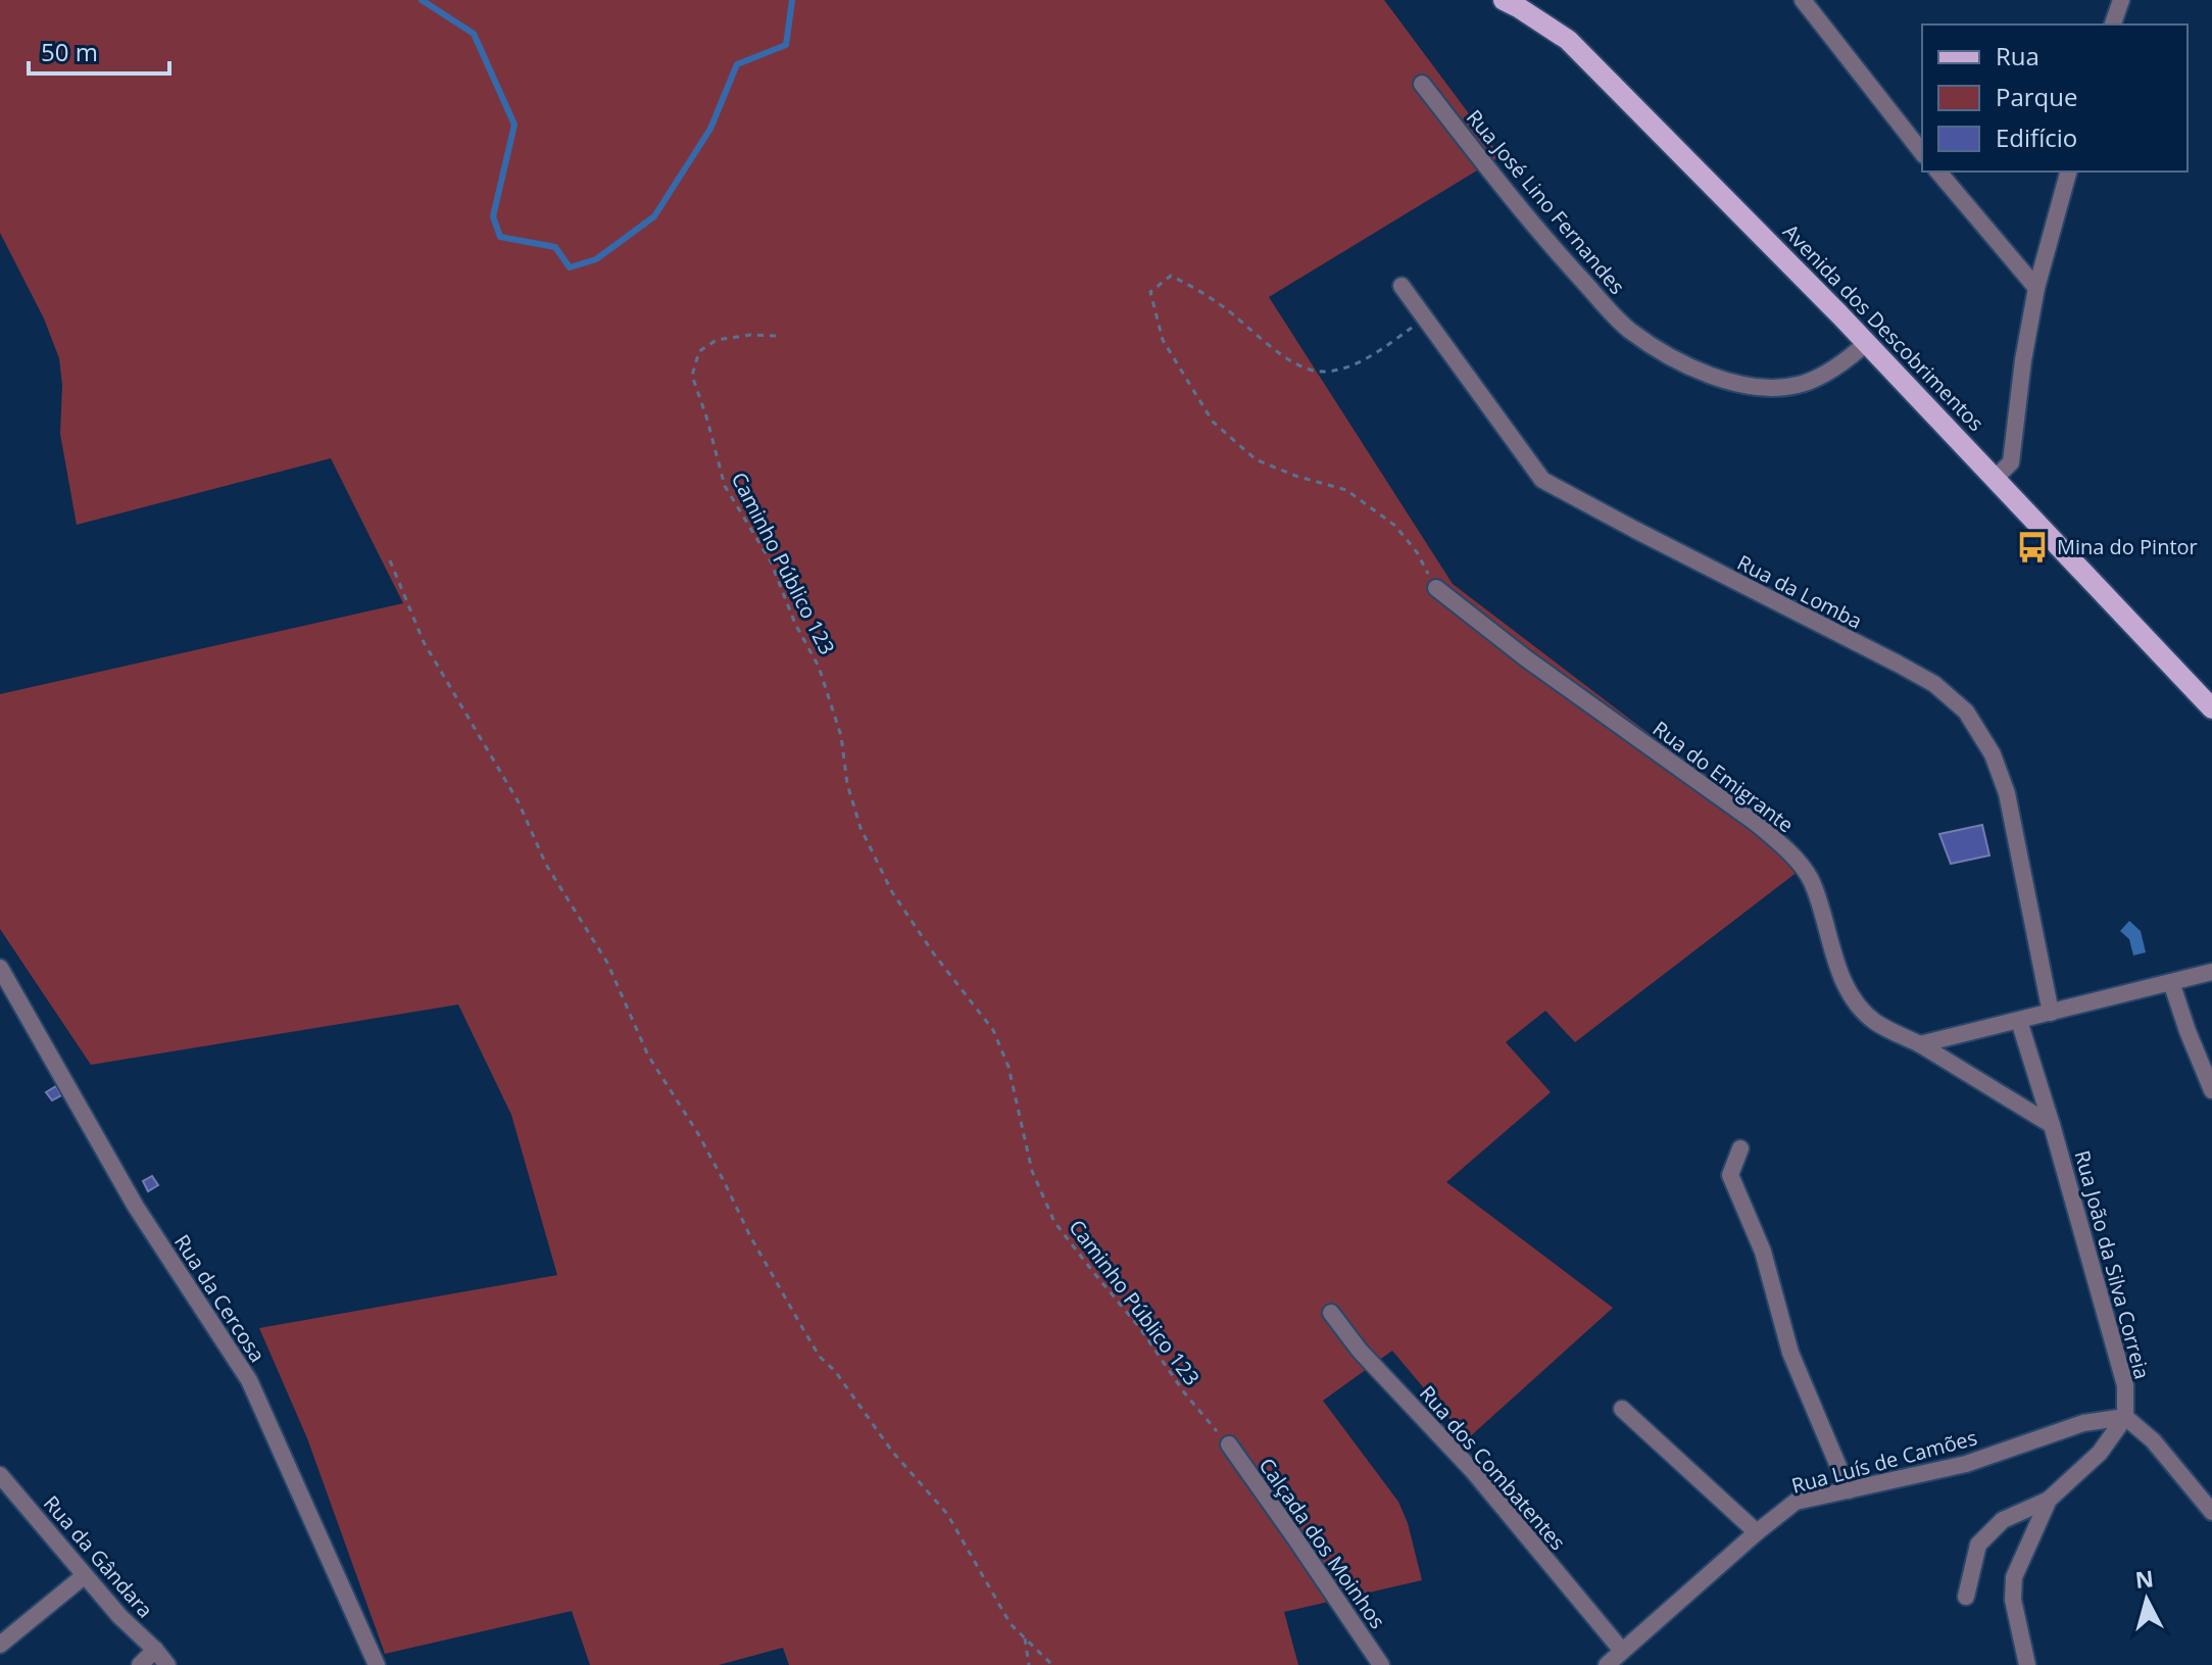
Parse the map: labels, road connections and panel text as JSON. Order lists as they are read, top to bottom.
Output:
{
  "streets": {
    "main road": ["Avenida dos Descobrimentos"],
    "street": [
      "Rua José Lino Fernandes",
      "Rua da Lomba",
      "Rua do Emigrante",
      "Rua João da Silva Correia",
      "Rua da Cercosa",
      "Rua Luís de Camões",
      "Rua dos Combatentes",
      "Calçada dos Moinhos",
      "Rua da Gândara"
    ],
    "path": ["Caminho Público 123"]
  },
  "crossings": [
    ["Rua José Lino Fernandes", "Avenida dos Descobrimentos"],
    ["Caminho Público 123", "Calçada dos Moinhos"],
    ["Rua do Emigrante", "Rua João da Silva Correia"],
    ["Rua João da Silva Correia", "Rua Luís de Camões"],
    ["Rua Luís de Camões", "Rua dos Combatentes"]
  ],
  "places": {
    "bus stop": ["Mina do Pintor"]
  },
  "legend": ["Rua", "Parque", "Edifício"],
  "scale_bar": "50 m",
  "north": "top"
}
